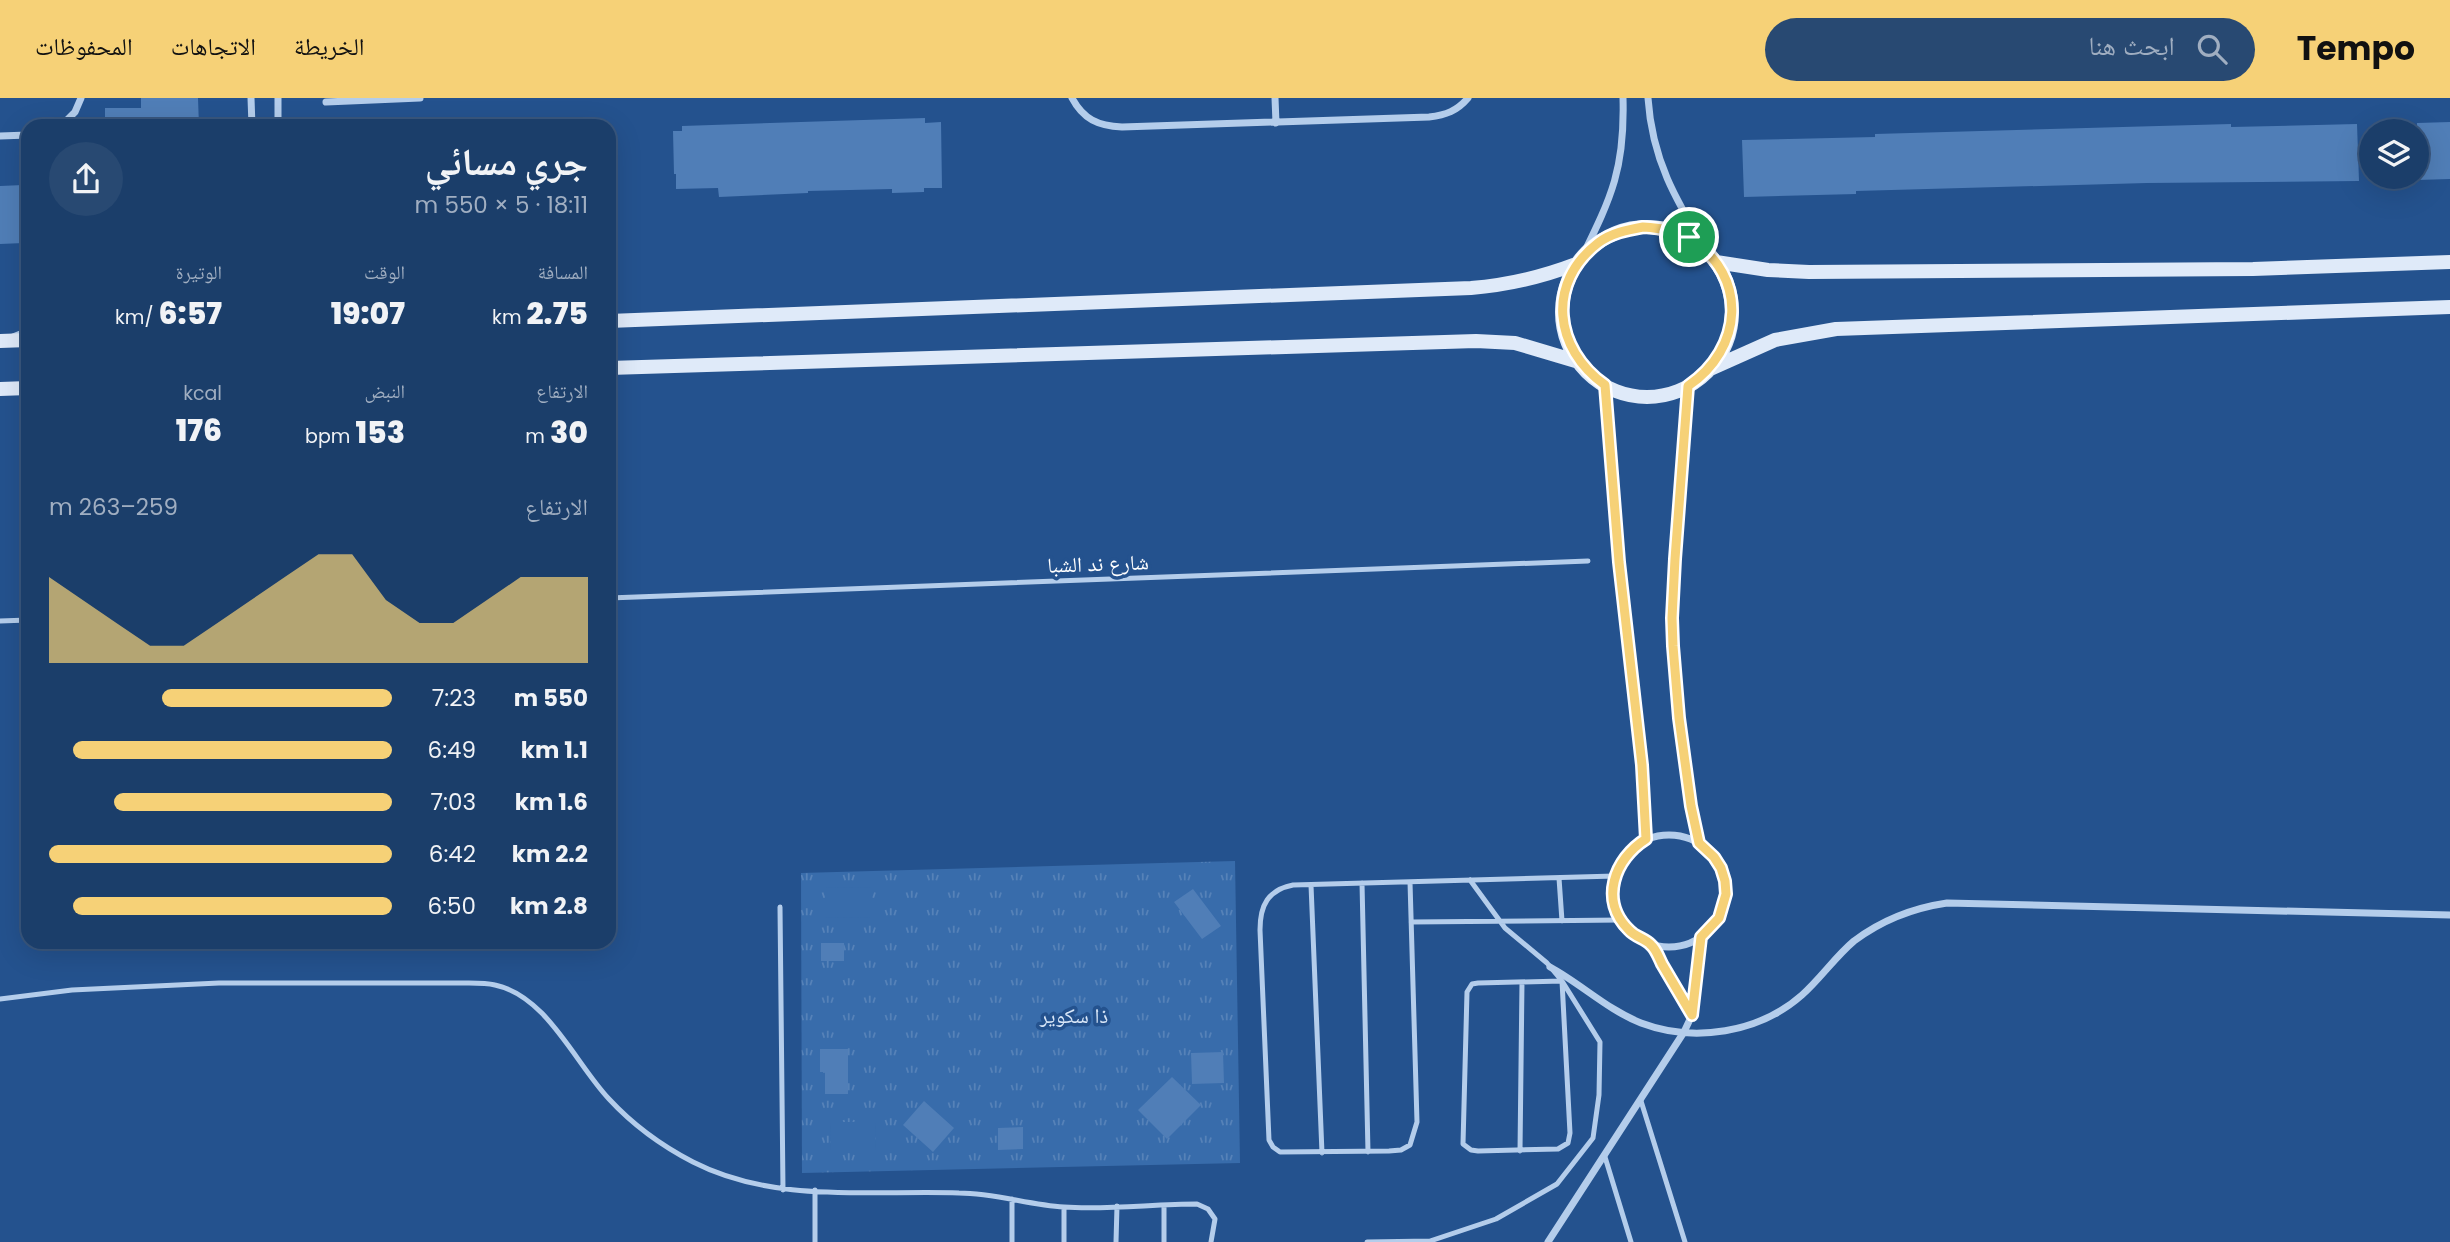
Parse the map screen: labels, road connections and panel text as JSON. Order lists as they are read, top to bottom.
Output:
{
  "streets": {
    "lane": ["شارع ند الشبا"]
  },
  "parks": ["ذا سكوير"],
  "page": {
    "header": "Tempo",
    "search": "ابحث هنا",
    "nav": ["الخريطة", "الاتجاهات", "المحفوظات"],
    "heading": ["جري مسائي", "18:11 · 5 × 550 m"],
    "stats": [
      ["المسافة", "2.75 km"],
      ["الوقت", "19:07"],
      ["الوتيرة", "6:57 /km"],
      ["الارتفاع", "30 m"],
      ["النبض", "153 bpm"],
      ["kcal", "176"]
    ],
    "chart": ["الارتفاع", "259–263 m"],
    "list": [
      {
        "name": "550 m",
        "note": "7:23"
      },
      {
        "name": "1.1 km",
        "note": "6:49"
      },
      {
        "name": "1.6 km",
        "note": "7:03"
      },
      {
        "name": "2.2 km",
        "note": "6:42"
      },
      {
        "name": "2.8 km",
        "note": "6:50"
      }
    ]
  }
}
